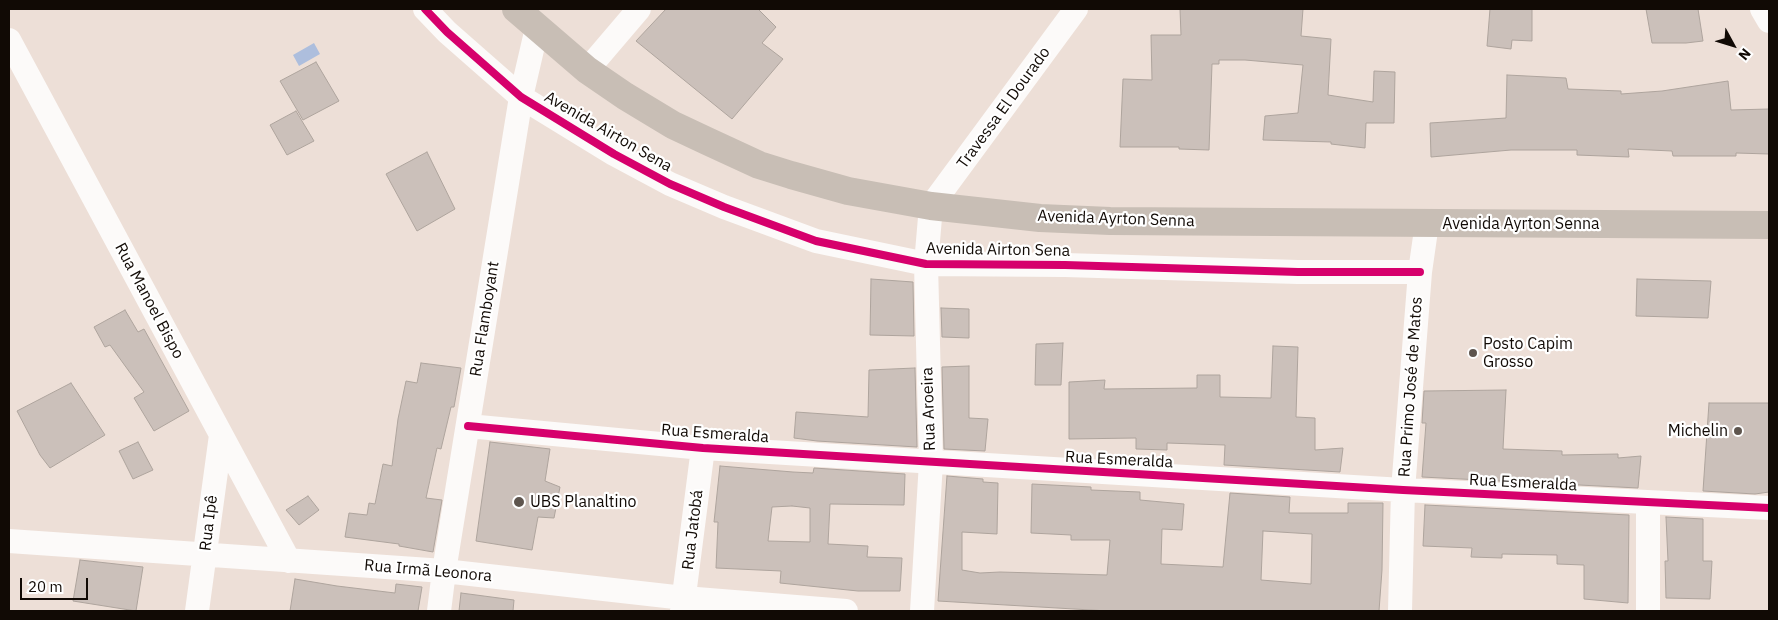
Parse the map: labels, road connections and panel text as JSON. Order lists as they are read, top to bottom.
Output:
{
  "streets": {
    "highway": ["Avenida Ayrton Senna"],
    "street": [
      "Travessa El Dourado",
      "Avenida Airton Sena",
      "Rua Manoel Bispo",
      "Rua Flamboyant",
      "Rua Primo José de Matos",
      "Rua Aroeira",
      "Rua Esmeralda",
      "Rua Ipê",
      "Rua Jatobá",
      "Rua Irmã Leonora"
    ]
  },
  "crossings": [
    ["Travessa El Dourado", "Avenida Ayrton Senna"],
    ["Travessa El Dourado", "Rua Aroeira"],
    ["Avenida Airton Sena", "Rua Flamboyant"],
    ["Avenida Airton Sena", "Rua Primo José de Matos"],
    ["Avenida Airton Sena", "Rua Aroeira"],
    ["Avenida Ayrton Senna", "Rua Flamboyant"],
    ["Avenida Ayrton Senna", "Rua Primo José de Matos"],
    ["Avenida Ayrton Senna", "Rua Aroeira"],
    ["Rua Manoel Bispo", "Rua Ipê"],
    ["Rua Manoel Bispo", "Rua Irmã Leonora"],
    ["Rua Flamboyant", "Rua Esmeralda"],
    ["Rua Flamboyant", "Rua Irmã Leonora"],
    ["Rua Primo José de Matos", "Rua Esmeralda"],
    ["Rua Aroeira", "Rua Esmeralda"],
    ["Rua Esmeralda", "Rua Jatobá"],
    ["Rua Ipê", "Rua Irmã Leonora"],
    ["Rua Jatobá", "Rua Irmã Leonora"]
  ],
  "places": ["Posto Capim Grosso", "Michelin", "UBS Planaltino"],
  "scale_bar": "20 m",
  "north": "bottom right"
}
